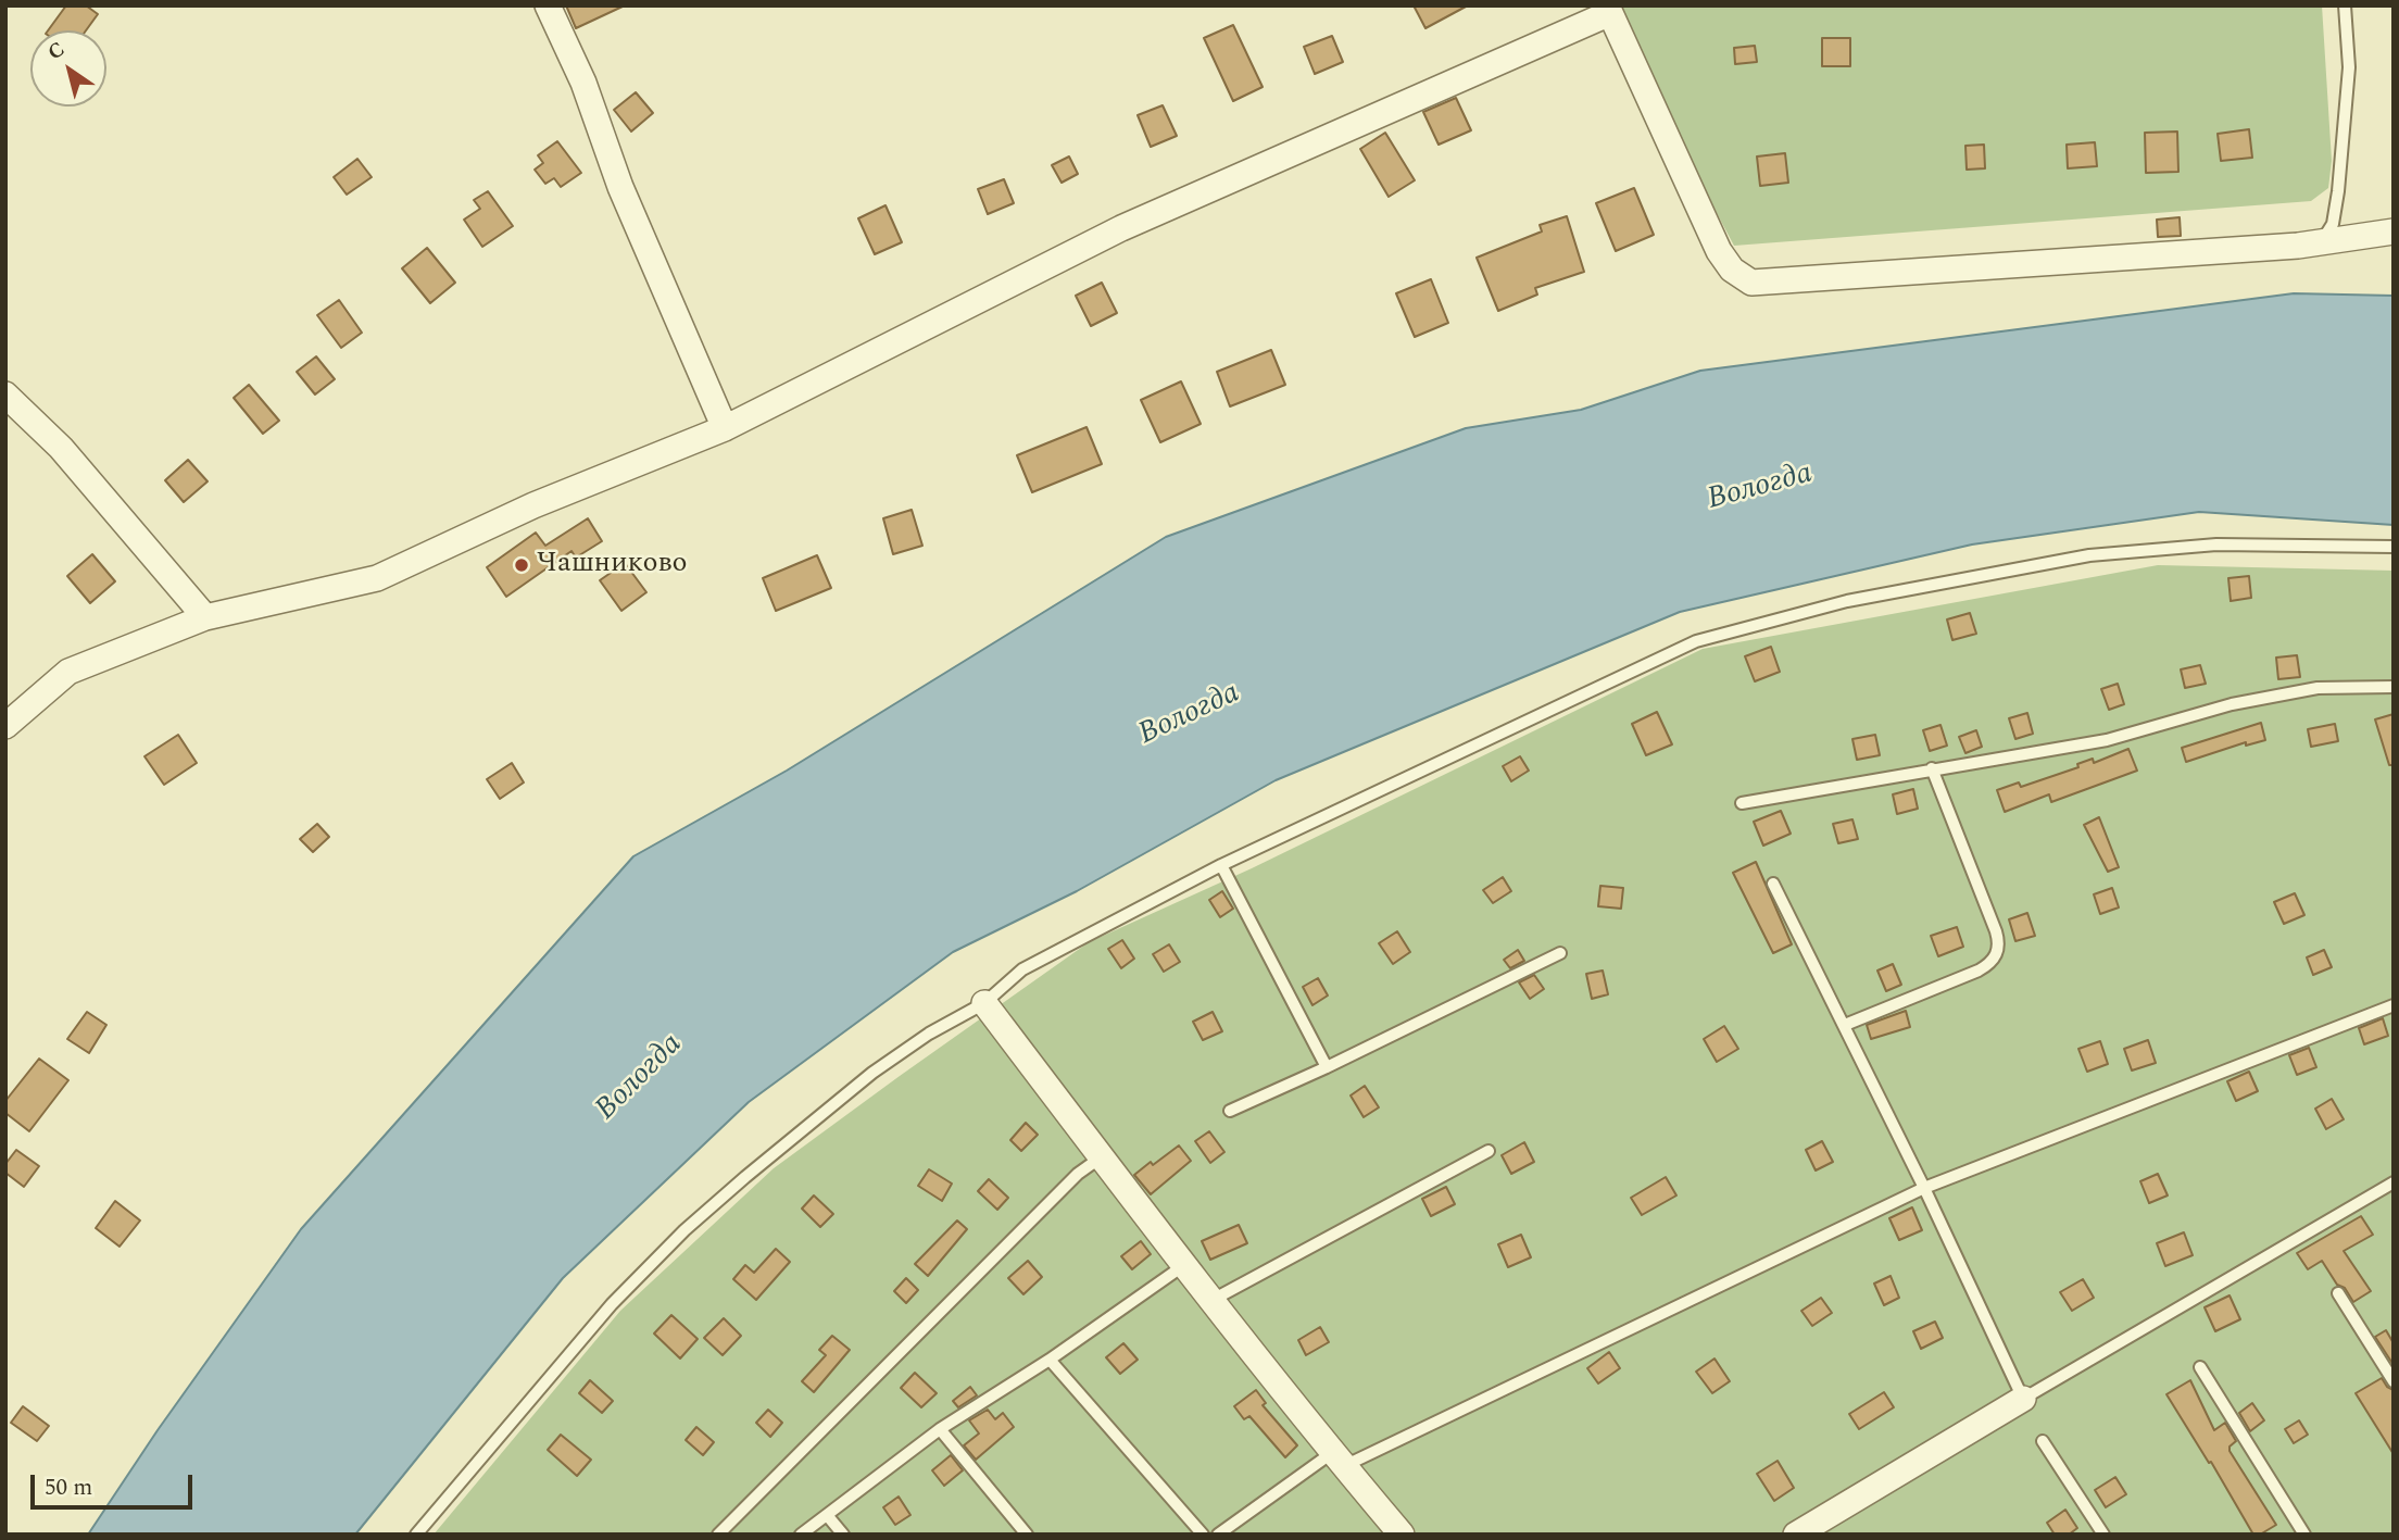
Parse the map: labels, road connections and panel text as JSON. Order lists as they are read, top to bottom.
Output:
{
  "water": ["Вологда"],
  "places": ["Чашниково"],
  "scale_bar": "50 m",
  "north": "top left"
}
